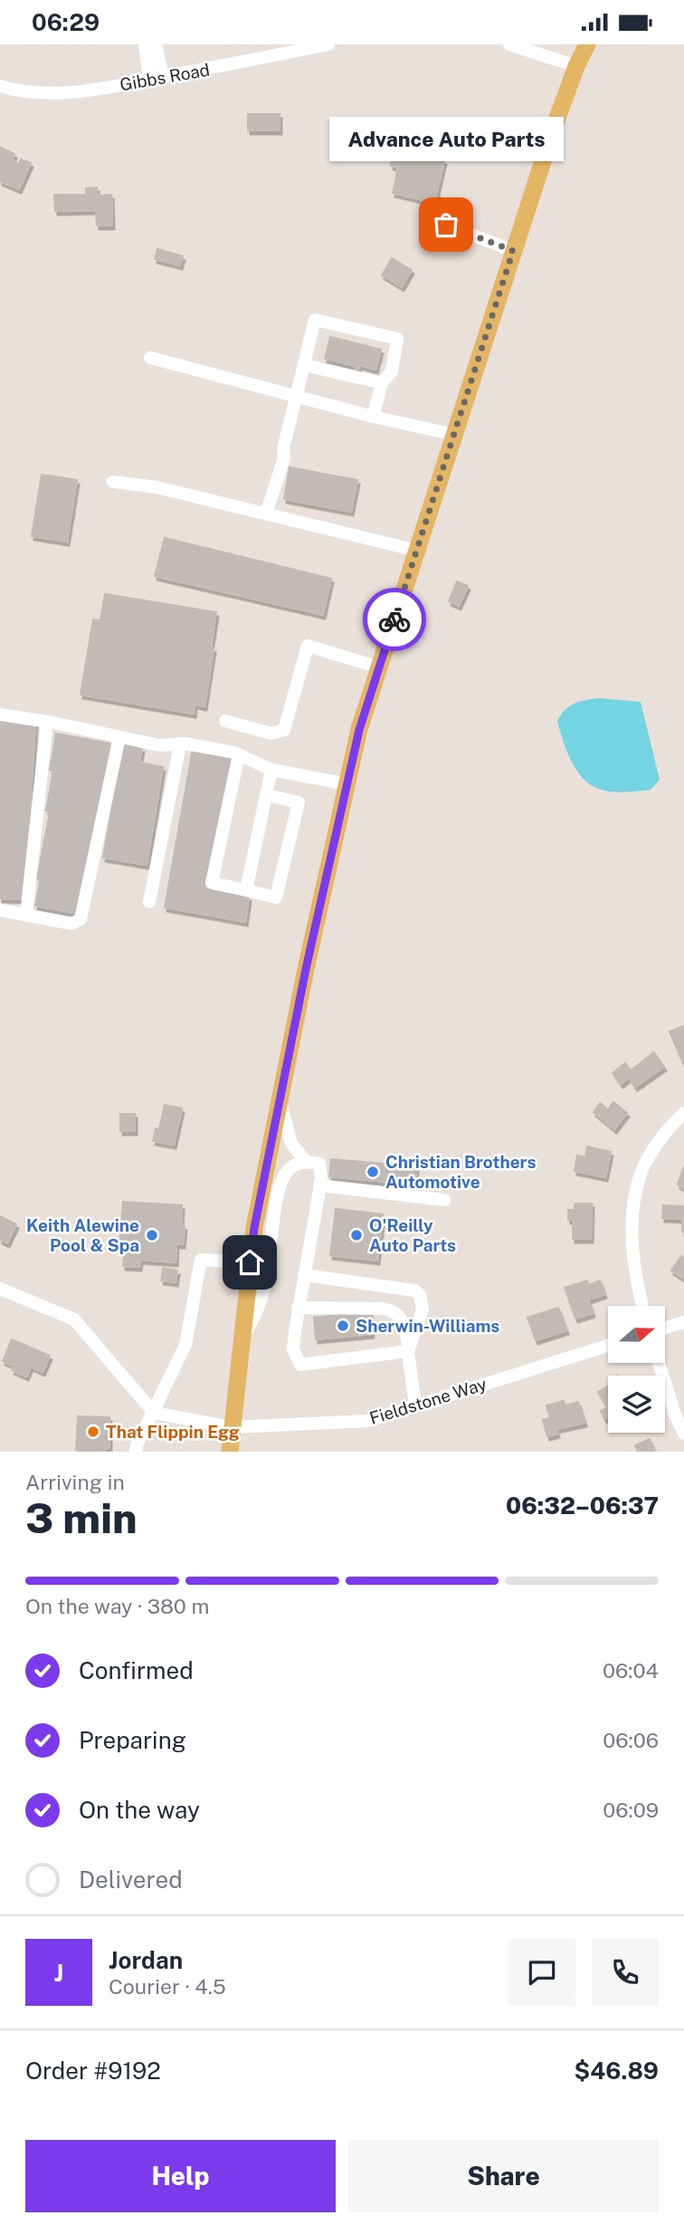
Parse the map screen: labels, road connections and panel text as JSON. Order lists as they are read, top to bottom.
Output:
{
  "streets": {
    "street": ["Gibbs Road", "Fieldstone Way"]
  },
  "places": [
    "Advance Auto Parts",
    "Christian Brothers Automotive",
    "Keith Alewine Pool & Spa",
    "O'Reilly Auto Parts",
    "Sherwin-Williams",
    "That Flippin Egg"
  ],
  "north": "right",
  "page": {
    "status": "06:29",
    "bubble": "Advance Auto Parts",
    "heading": ["3 min", "Arriving in", "06:32–06:37"],
    "panel": [
      "Jordan",
      "Courier · 4.5",
      "Order #9192",
      "$46.89"
    ],
    "bar": "On the way · 380 m",
    "list": [
      ["Confirmed", "06:04"],
      ["Preparing", "06:06"],
      ["On the way", "06:09"],
      "Delivered"
    ],
    "round": "J",
    "buttons": ["Help", "Share"]
  }
}
